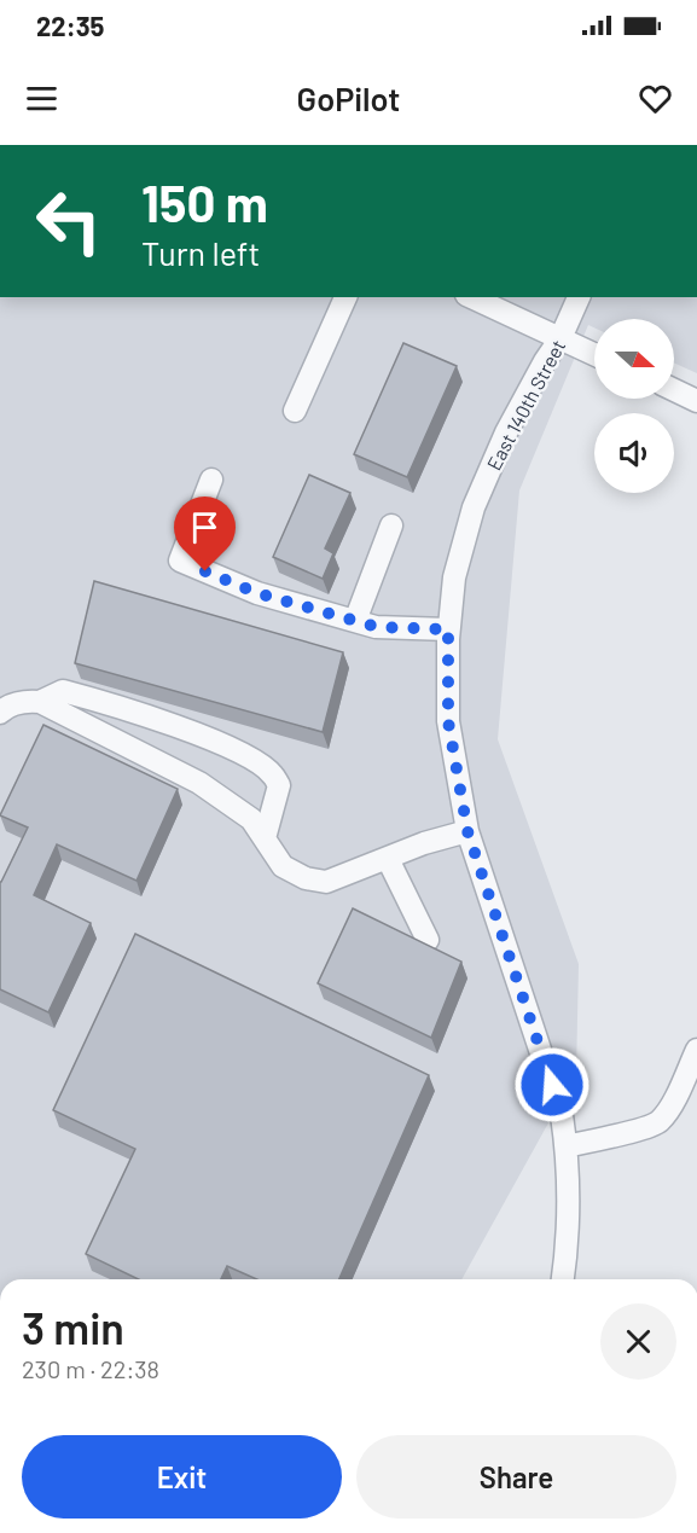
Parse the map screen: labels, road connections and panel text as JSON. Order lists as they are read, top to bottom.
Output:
{
  "streets": {
    "street": ["East 140th Street"]
  },
  "north": "right",
  "page": {
    "status": "22:35",
    "header": "GoPilot",
    "turn": ["150 m", "Turn left"],
    "heading": ["3 min", "230 m · 22:38"],
    "buttons": ["Exit", "Share"]
  }
}
